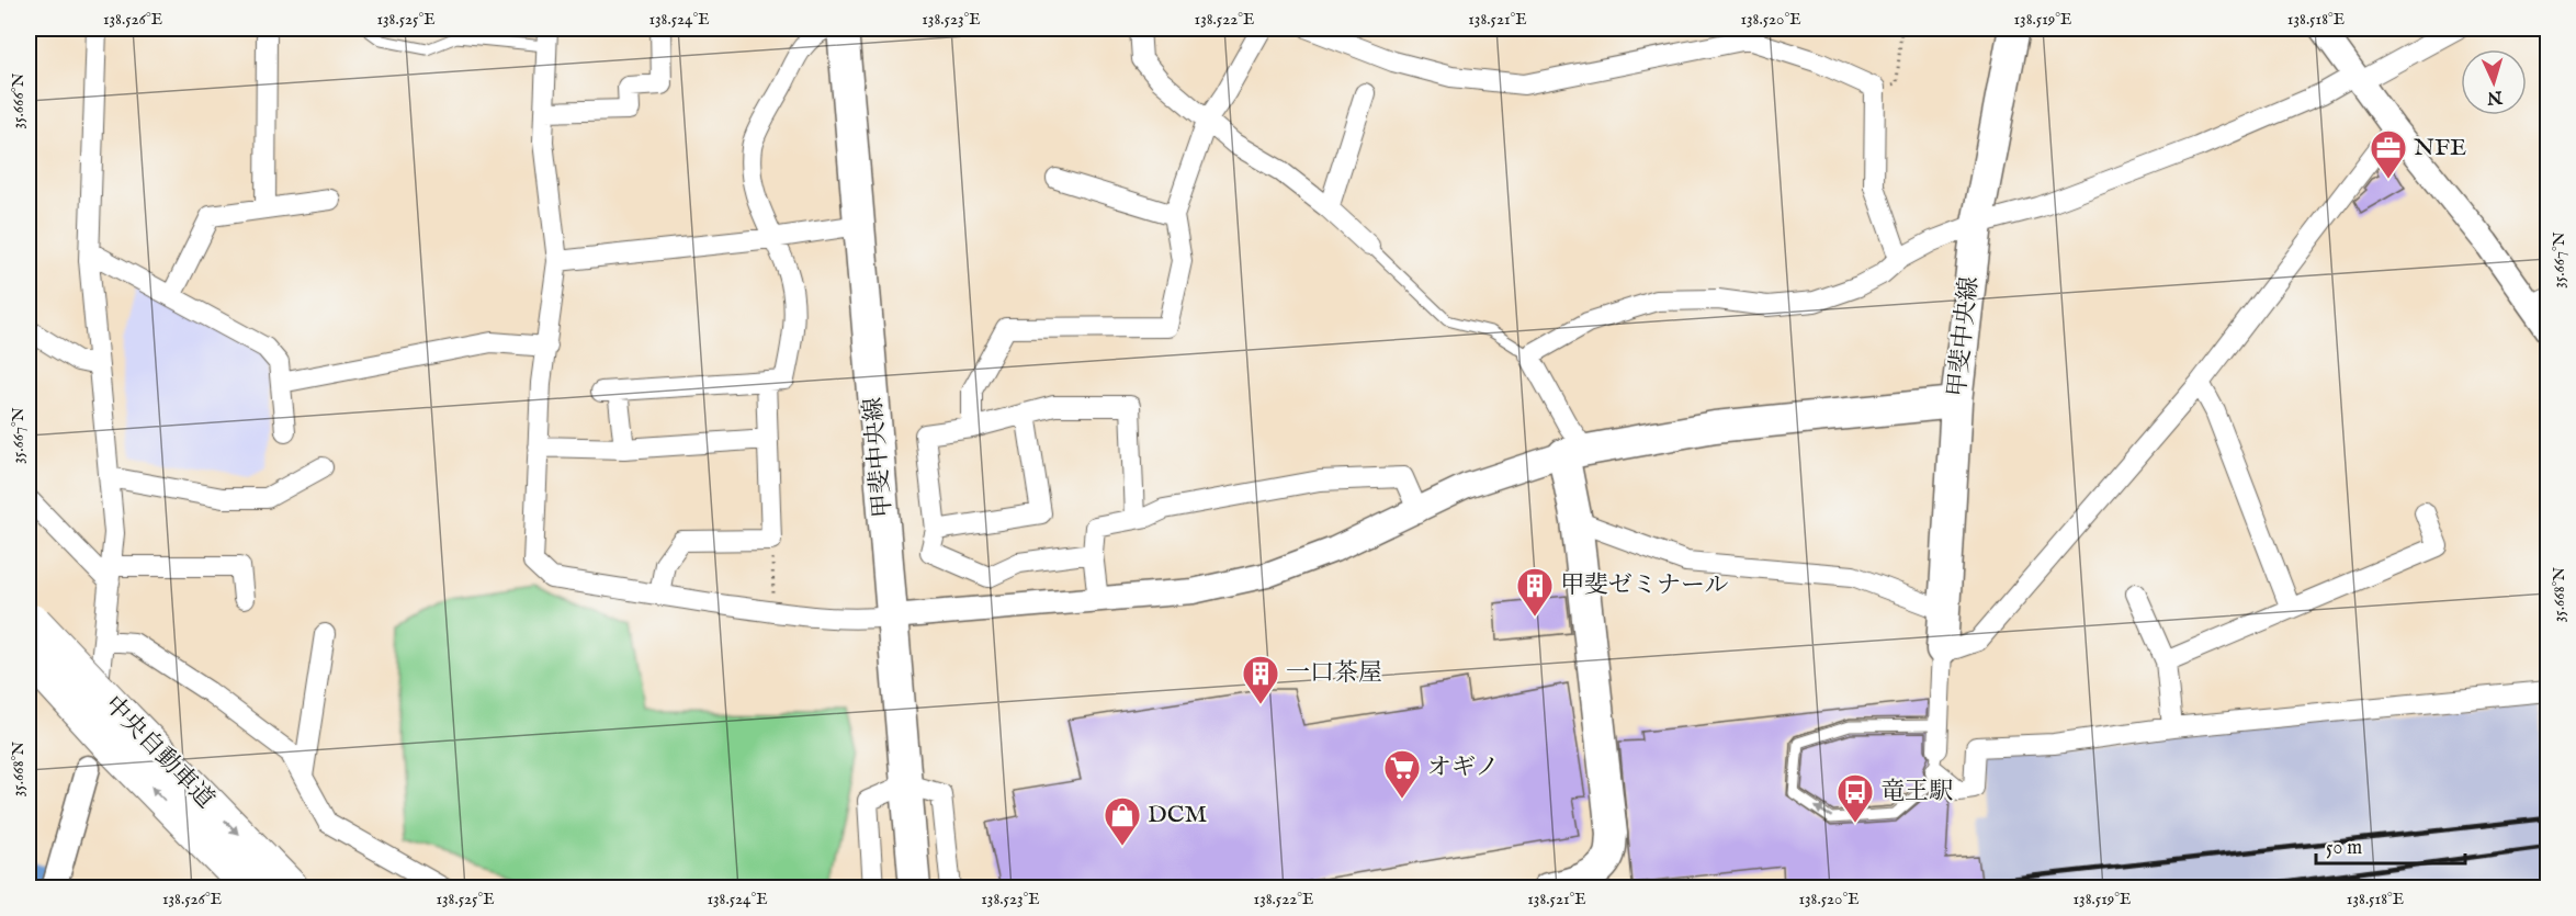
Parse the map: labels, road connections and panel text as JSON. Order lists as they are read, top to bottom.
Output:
{
  "streets": {
    "highway": ["中央自動車道"],
    "main road": ["甲斐中央線"]
  },
  "places": {
    "office": ["NFE"],
    "building": ["甲斐ゼミナール", "一口茶屋"],
    "supermarket": ["オギノ"],
    "bus stop": ["竜王駅"],
    "shop": ["DCM"]
  },
  "scale_bar": "50 m",
  "north": "bottom",
  "coordinates": [
    "138.526°E",
    "138.525°E",
    "138.524°E",
    "138.523°E",
    "138.522°E",
    "138.521°E",
    "138.520°E",
    "138.519°E",
    "138.518°E",
    "35.666°N",
    "35.667°N",
    "35.668°N"
  ]
}
